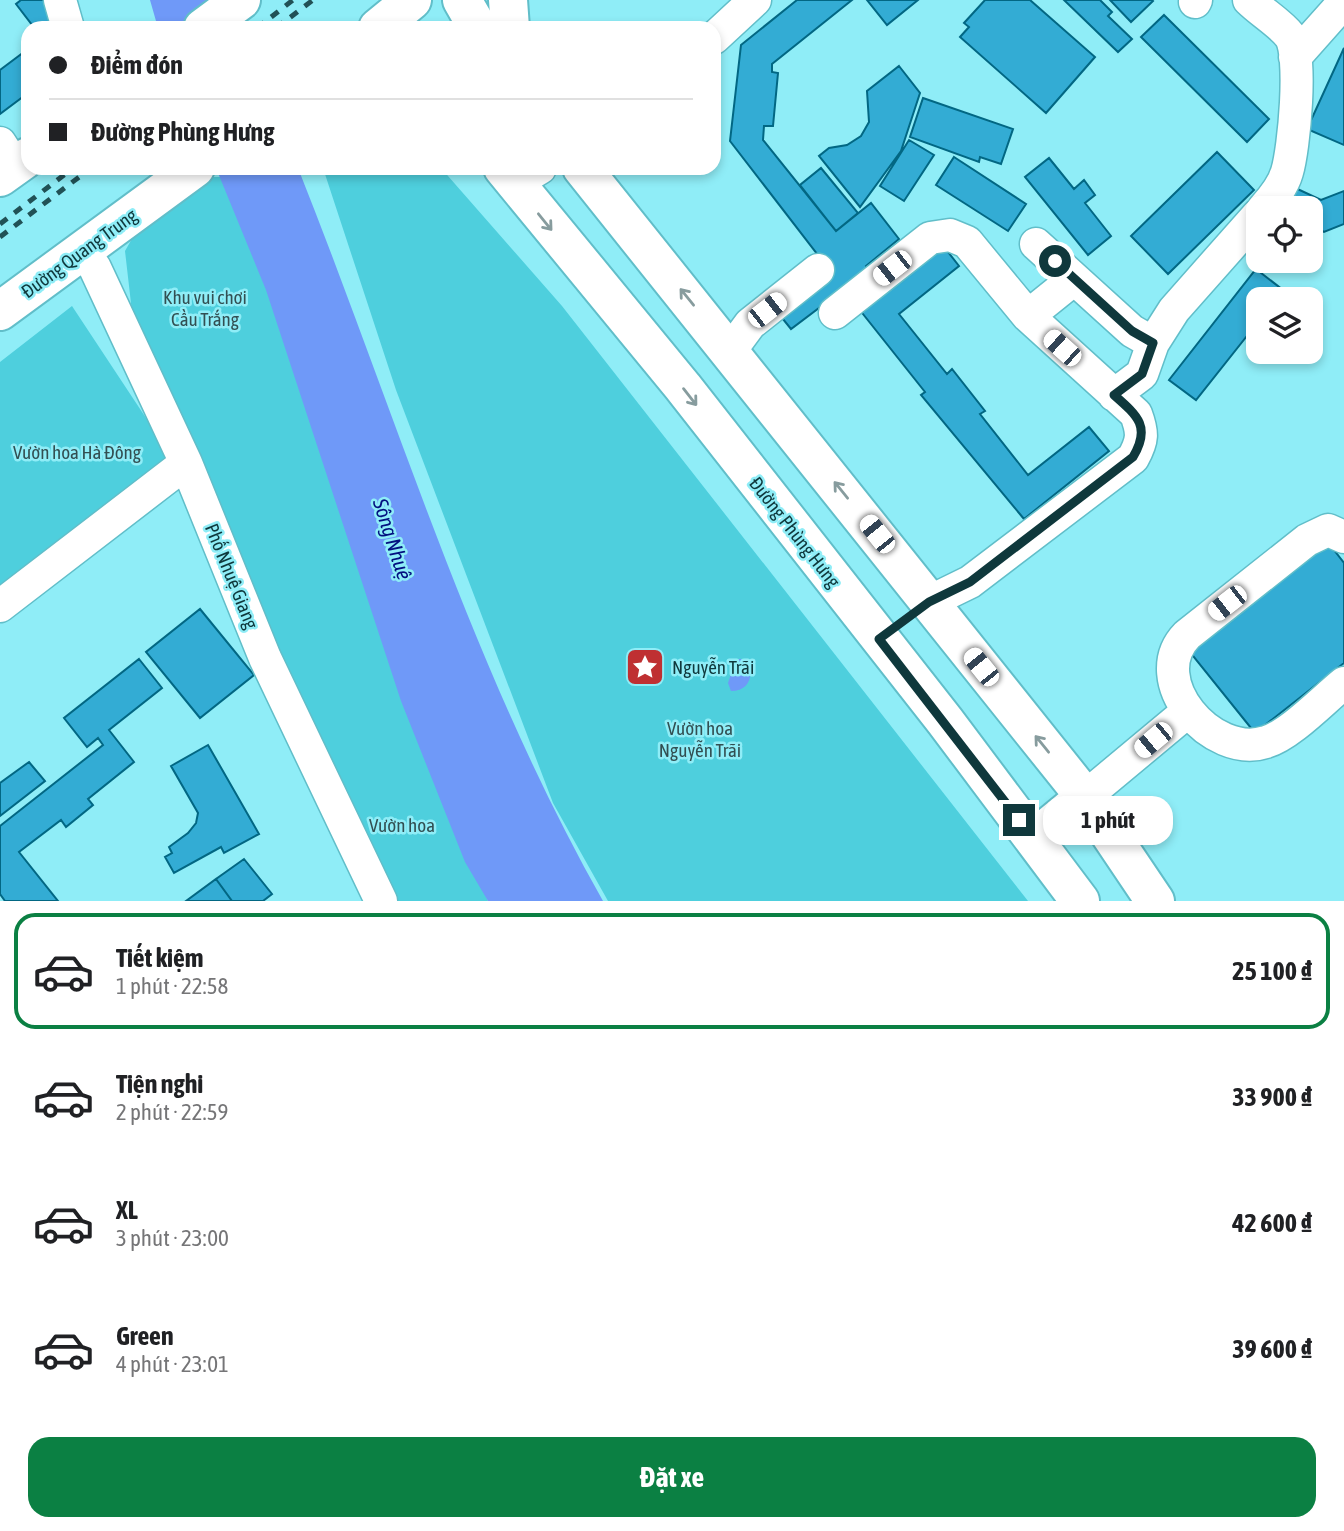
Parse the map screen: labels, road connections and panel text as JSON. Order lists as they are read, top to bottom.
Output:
{
  "streets": {
    "main road": ["Đường Quang Trung", "Đường Phùng Hưng"],
    "street": ["Phố Nhuệ Giang"]
  },
  "crossings": [
    ["Đường Quang Trung", "Phố Nhuệ Giang"]
  ],
  "water": ["Sông Nhuệ"],
  "parks": [
    "Khu vui chơi Cầu Trắng",
    "Vườn hoa Hà Đông",
    "Vườn hoa Nguyễn Trãi",
    "Vườn hoa"
  ],
  "places": {
    "place": ["Nguyễn Trãi"]
  },
  "page": {
    "banner": ["Điểm đón", "Đường Phùng Hưng"],
    "bubble": "1 phút",
    "list": [
      {
        "name": "Tiết kiệm",
        "note": "1 phút · 22:58",
        "value": "25 100 ₫"
      },
      {
        "name": "Tiện nghi",
        "note": "2 phút · 22:59",
        "value": "33 900 ₫"
      },
      {
        "name": "XL",
        "note": "3 phút · 23:00",
        "value": "42 600 ₫"
      },
      {
        "name": "Green",
        "note": "4 phút · 23:01",
        "value": "39 600 ₫"
      }
    ],
    "buttons": "Đặt xe"
  }
}
